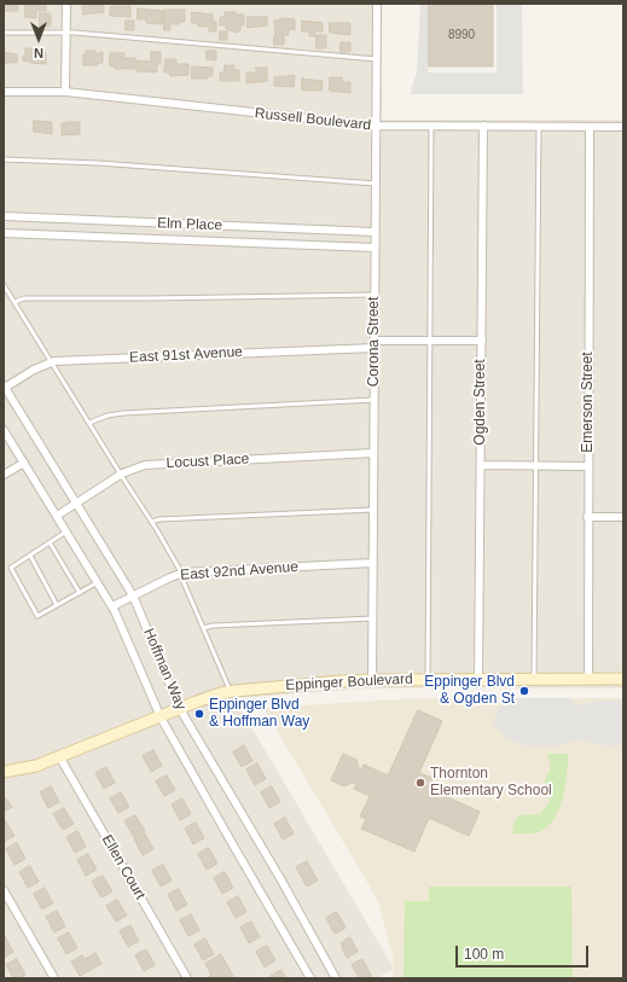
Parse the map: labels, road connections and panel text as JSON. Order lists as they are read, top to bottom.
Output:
{
  "streets": {
    "street": [
      "Russell Boulevard",
      "Elm Place",
      "Corona Street",
      "East 91st Avenue",
      "Ogden Street",
      "Emerson Street",
      "Locust Place",
      "East 92nd Avenue",
      "Hoffman Way",
      "Eppinger Boulevard",
      "Ellen Court"
    ]
  },
  "crossings": [
    ["Russell Boulevard", "Corona Street"],
    ["Russell Boulevard", "Ogden Street"],
    ["Russell Boulevard", "Emerson Street"],
    ["Elm Place", "Corona Street"],
    ["Corona Street", "East 91st Avenue"],
    ["Corona Street", "Locust Place"],
    ["Corona Street", "East 92nd Avenue"],
    ["Corona Street", "Eppinger Boulevard"],
    ["East 91st Avenue", "Ogden Street"],
    ["East 91st Avenue", "Hoffman Way"],
    ["Ogden Street", "Eppinger Boulevard"],
    ["Emerson Street", "Eppinger Boulevard"],
    ["Locust Place", "Hoffman Way"],
    ["East 92nd Avenue", "Hoffman Way"],
    ["Hoffman Way", "Eppinger Boulevard"],
    ["Eppinger Boulevard", "Ellen Court"]
  ],
  "places": ["Eppinger Blvd & Ogden St", "Eppinger Blvd & Hoffman Way", "Thornton Elementary School"],
  "house_numbers": ["8990"],
  "scale_bar": "100 m",
  "north": "bottom"
}
